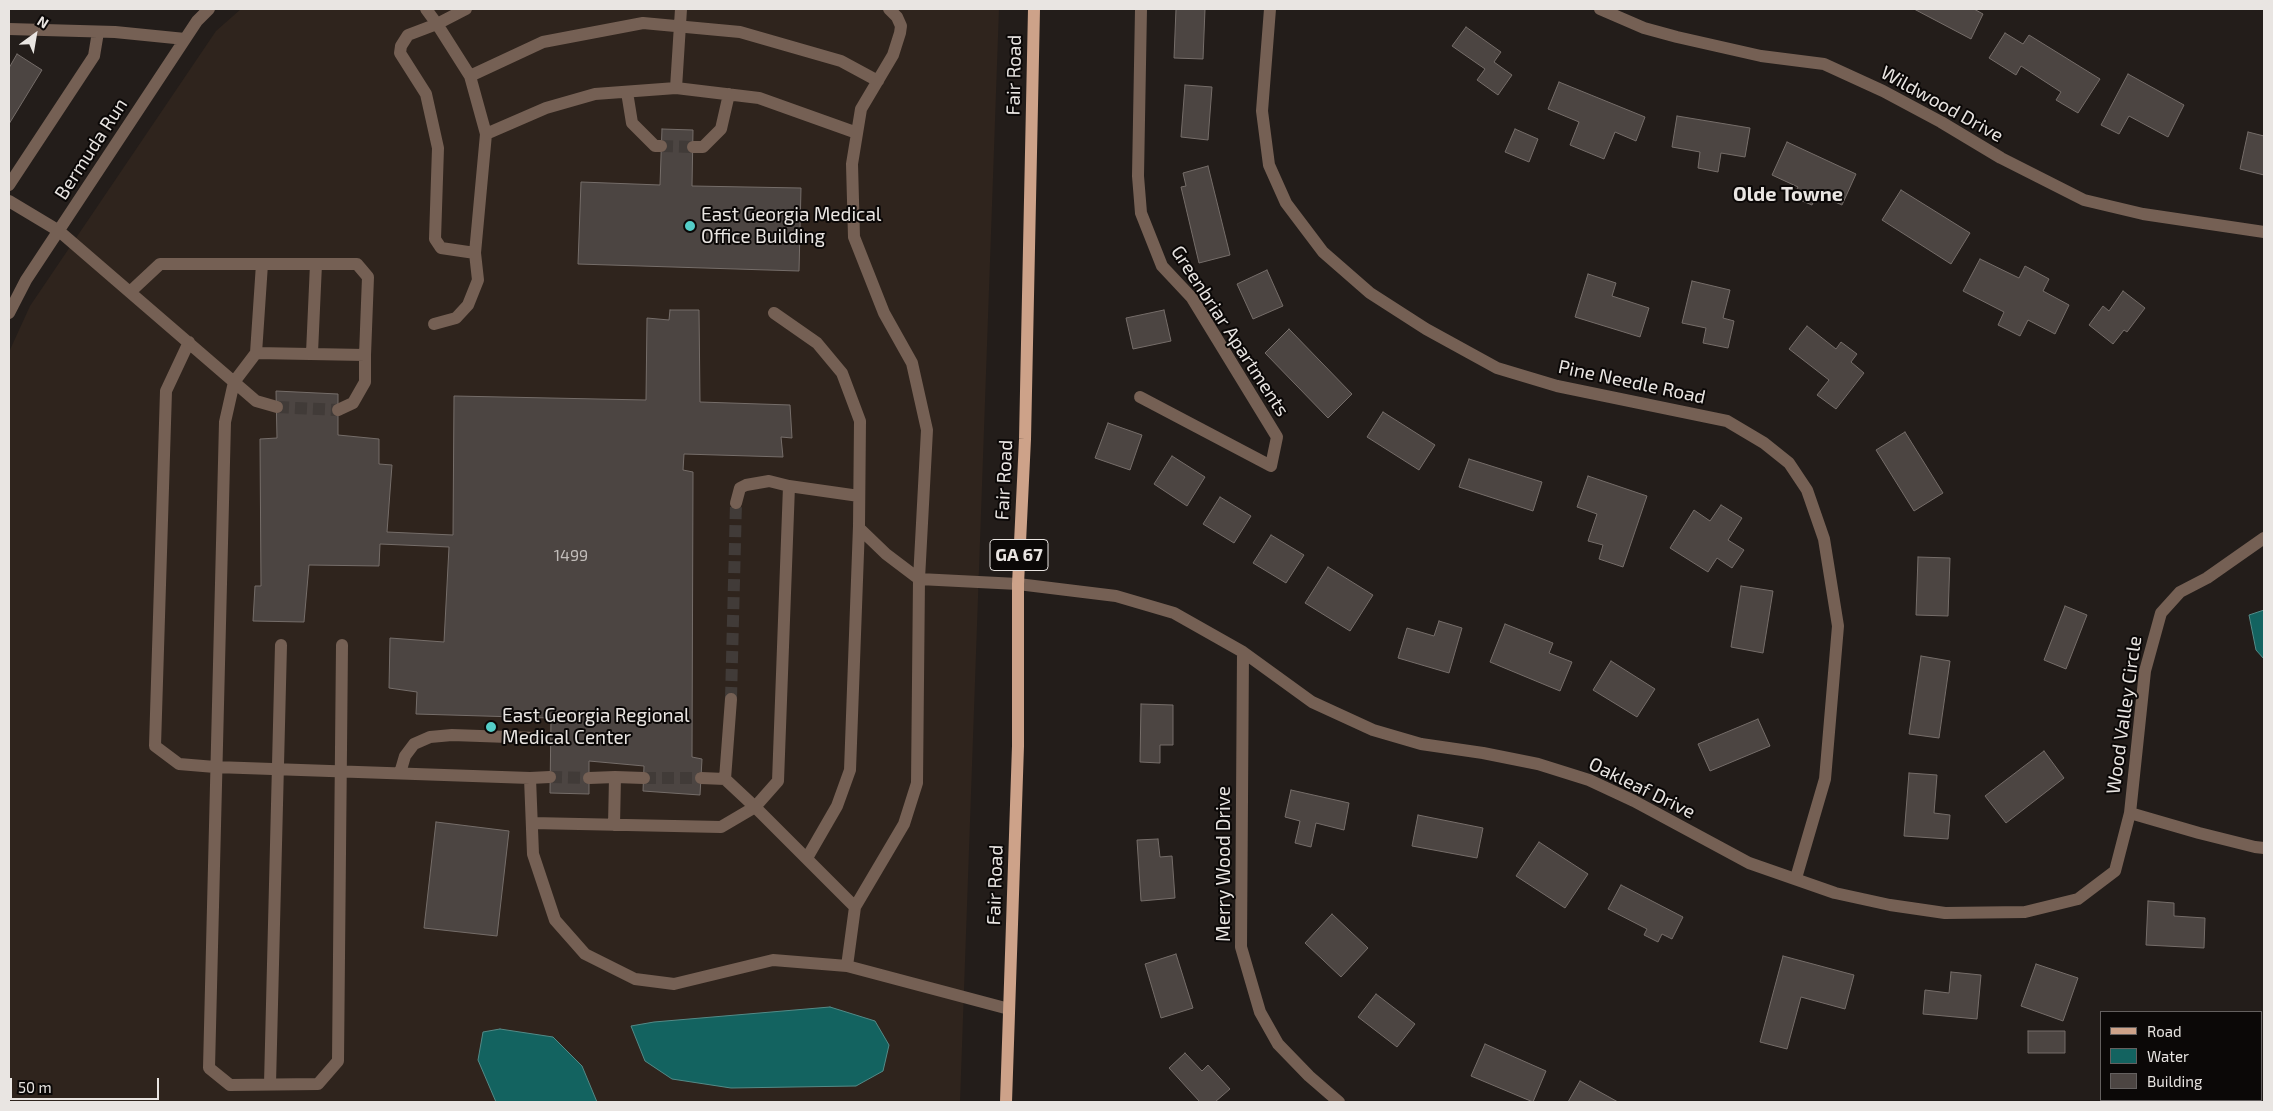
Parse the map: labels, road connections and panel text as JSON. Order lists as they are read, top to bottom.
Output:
{
  "streets": {
    "main road": ["Fair Road", "GA 67"],
    "street": [
      "Wildwood Drive",
      "Bermuda Run",
      "Greenbriar Apartments",
      "Pine Needle Road",
      "Wood Valley Circle",
      "Oakleaf Drive",
      "Merry Wood Drive"
    ]
  },
  "crossings": [
    ["Fair Road", "Oakleaf Drive"],
    ["Pine Needle Road", "Oakleaf Drive"],
    ["Wood Valley Circle", "Oakleaf Drive"],
    ["Oakleaf Drive", "Merry Wood Drive"]
  ],
  "districts": ["Olde Towne"],
  "places": ["East Georgia Medical Office Building", "East Georgia Regional Medical Center"],
  "house_numbers": ["1499"],
  "legend": ["Road", "Water", "Building"],
  "scale_bar": "50 m",
  "north": "top right"
}
